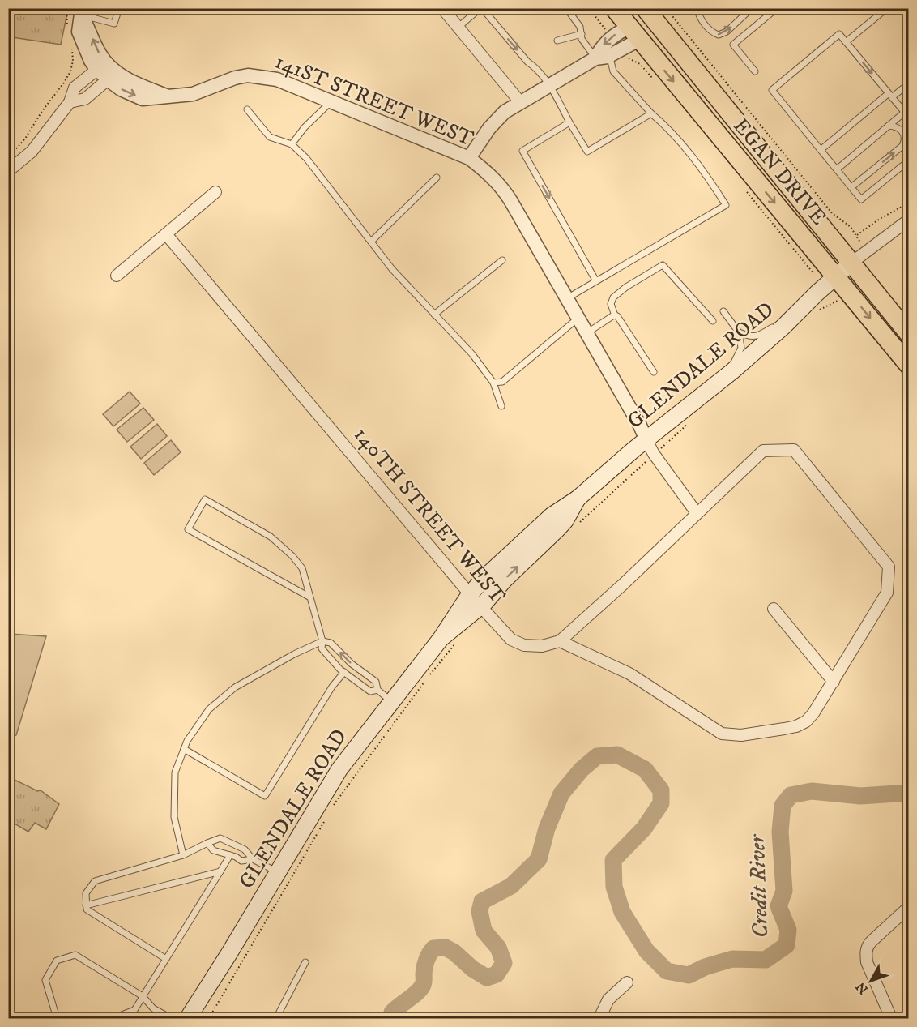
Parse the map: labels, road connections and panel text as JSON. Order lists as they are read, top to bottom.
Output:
{
  "streets": {
    "highway": ["EGAN DRIVE"],
    "main road": ["GLENDALE ROAD"],
    "street": ["141ST STREET WEST", "140TH STREET WEST"]
  },
  "crossings": [
    ["141ST STREET WEST", "GLENDALE ROAD"],
    ["EGAN DRIVE", "GLENDALE ROAD"],
    ["GLENDALE ROAD", "140TH STREET WEST"]
  ],
  "water": ["Credit River"],
  "north": "bottom left"
}
